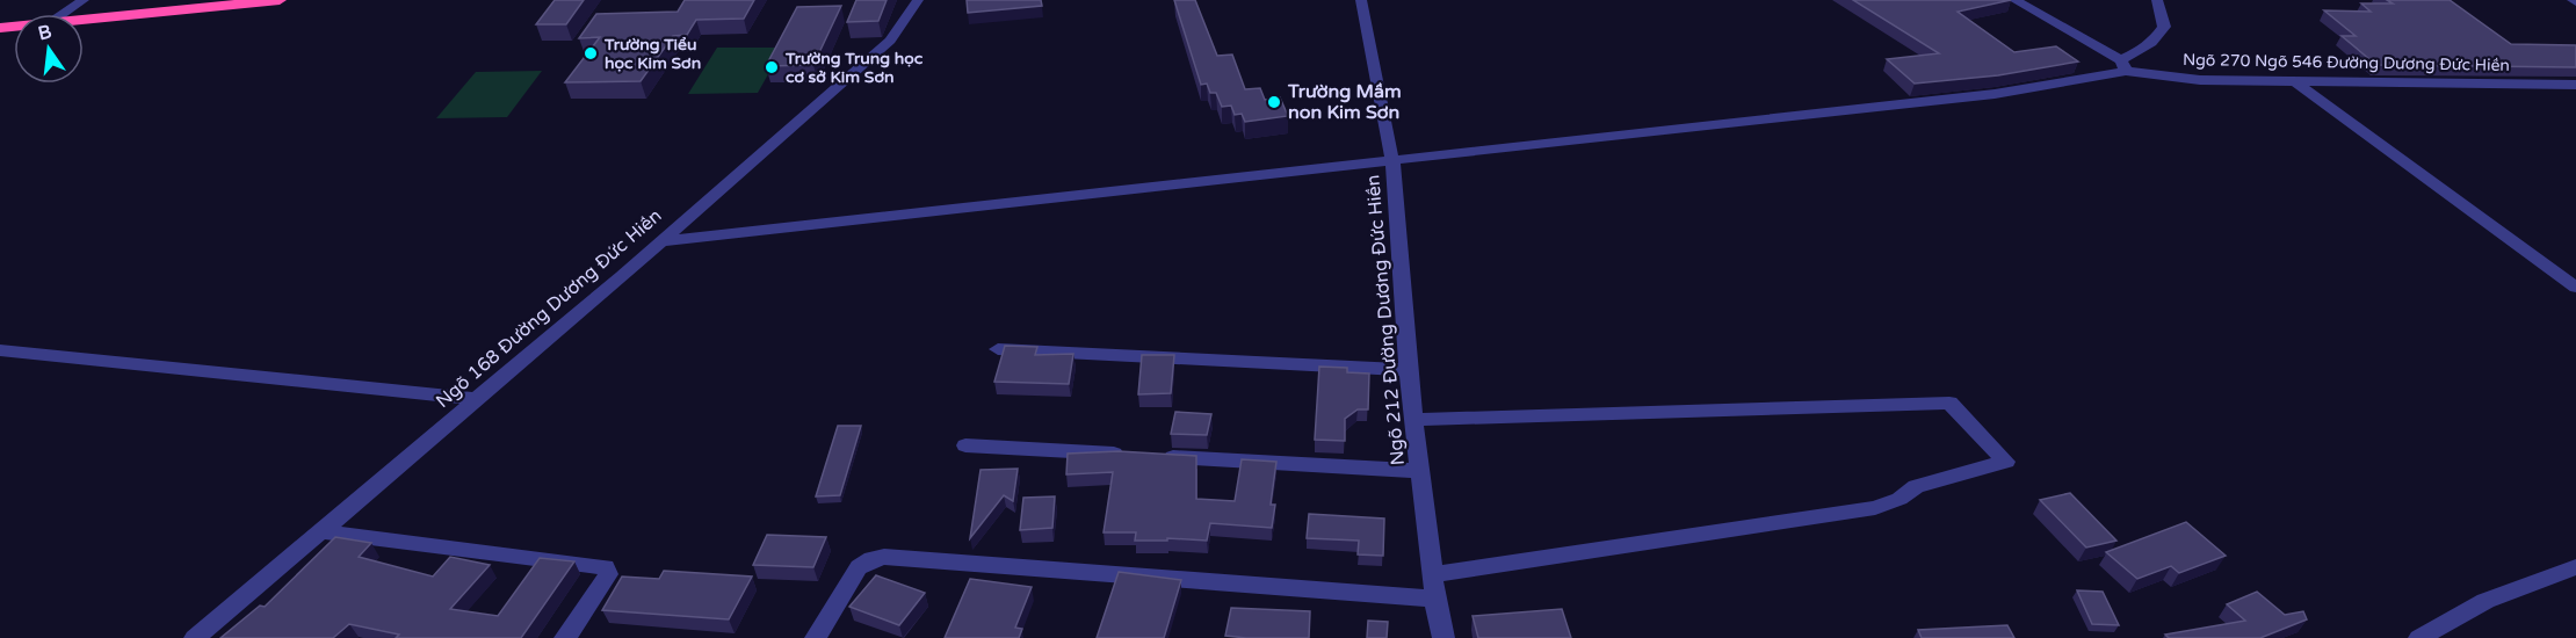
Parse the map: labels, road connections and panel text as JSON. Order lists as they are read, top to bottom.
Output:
{
  "streets": {
    "street": ["Ngõ 270 Ngõ 546 Đường Dương Đức Hiền", "Ngõ 168 Đường Dương Đức Hiền", "Ngõ 212 Đường Dương Đức Hiền"]
  },
  "places": ["Trường Tiểu học Kim Sơn", "Trường Trung học cơ sở Kim Sơn", "Trường Mầm non Kim Sơn"],
  "north": "top"
}
